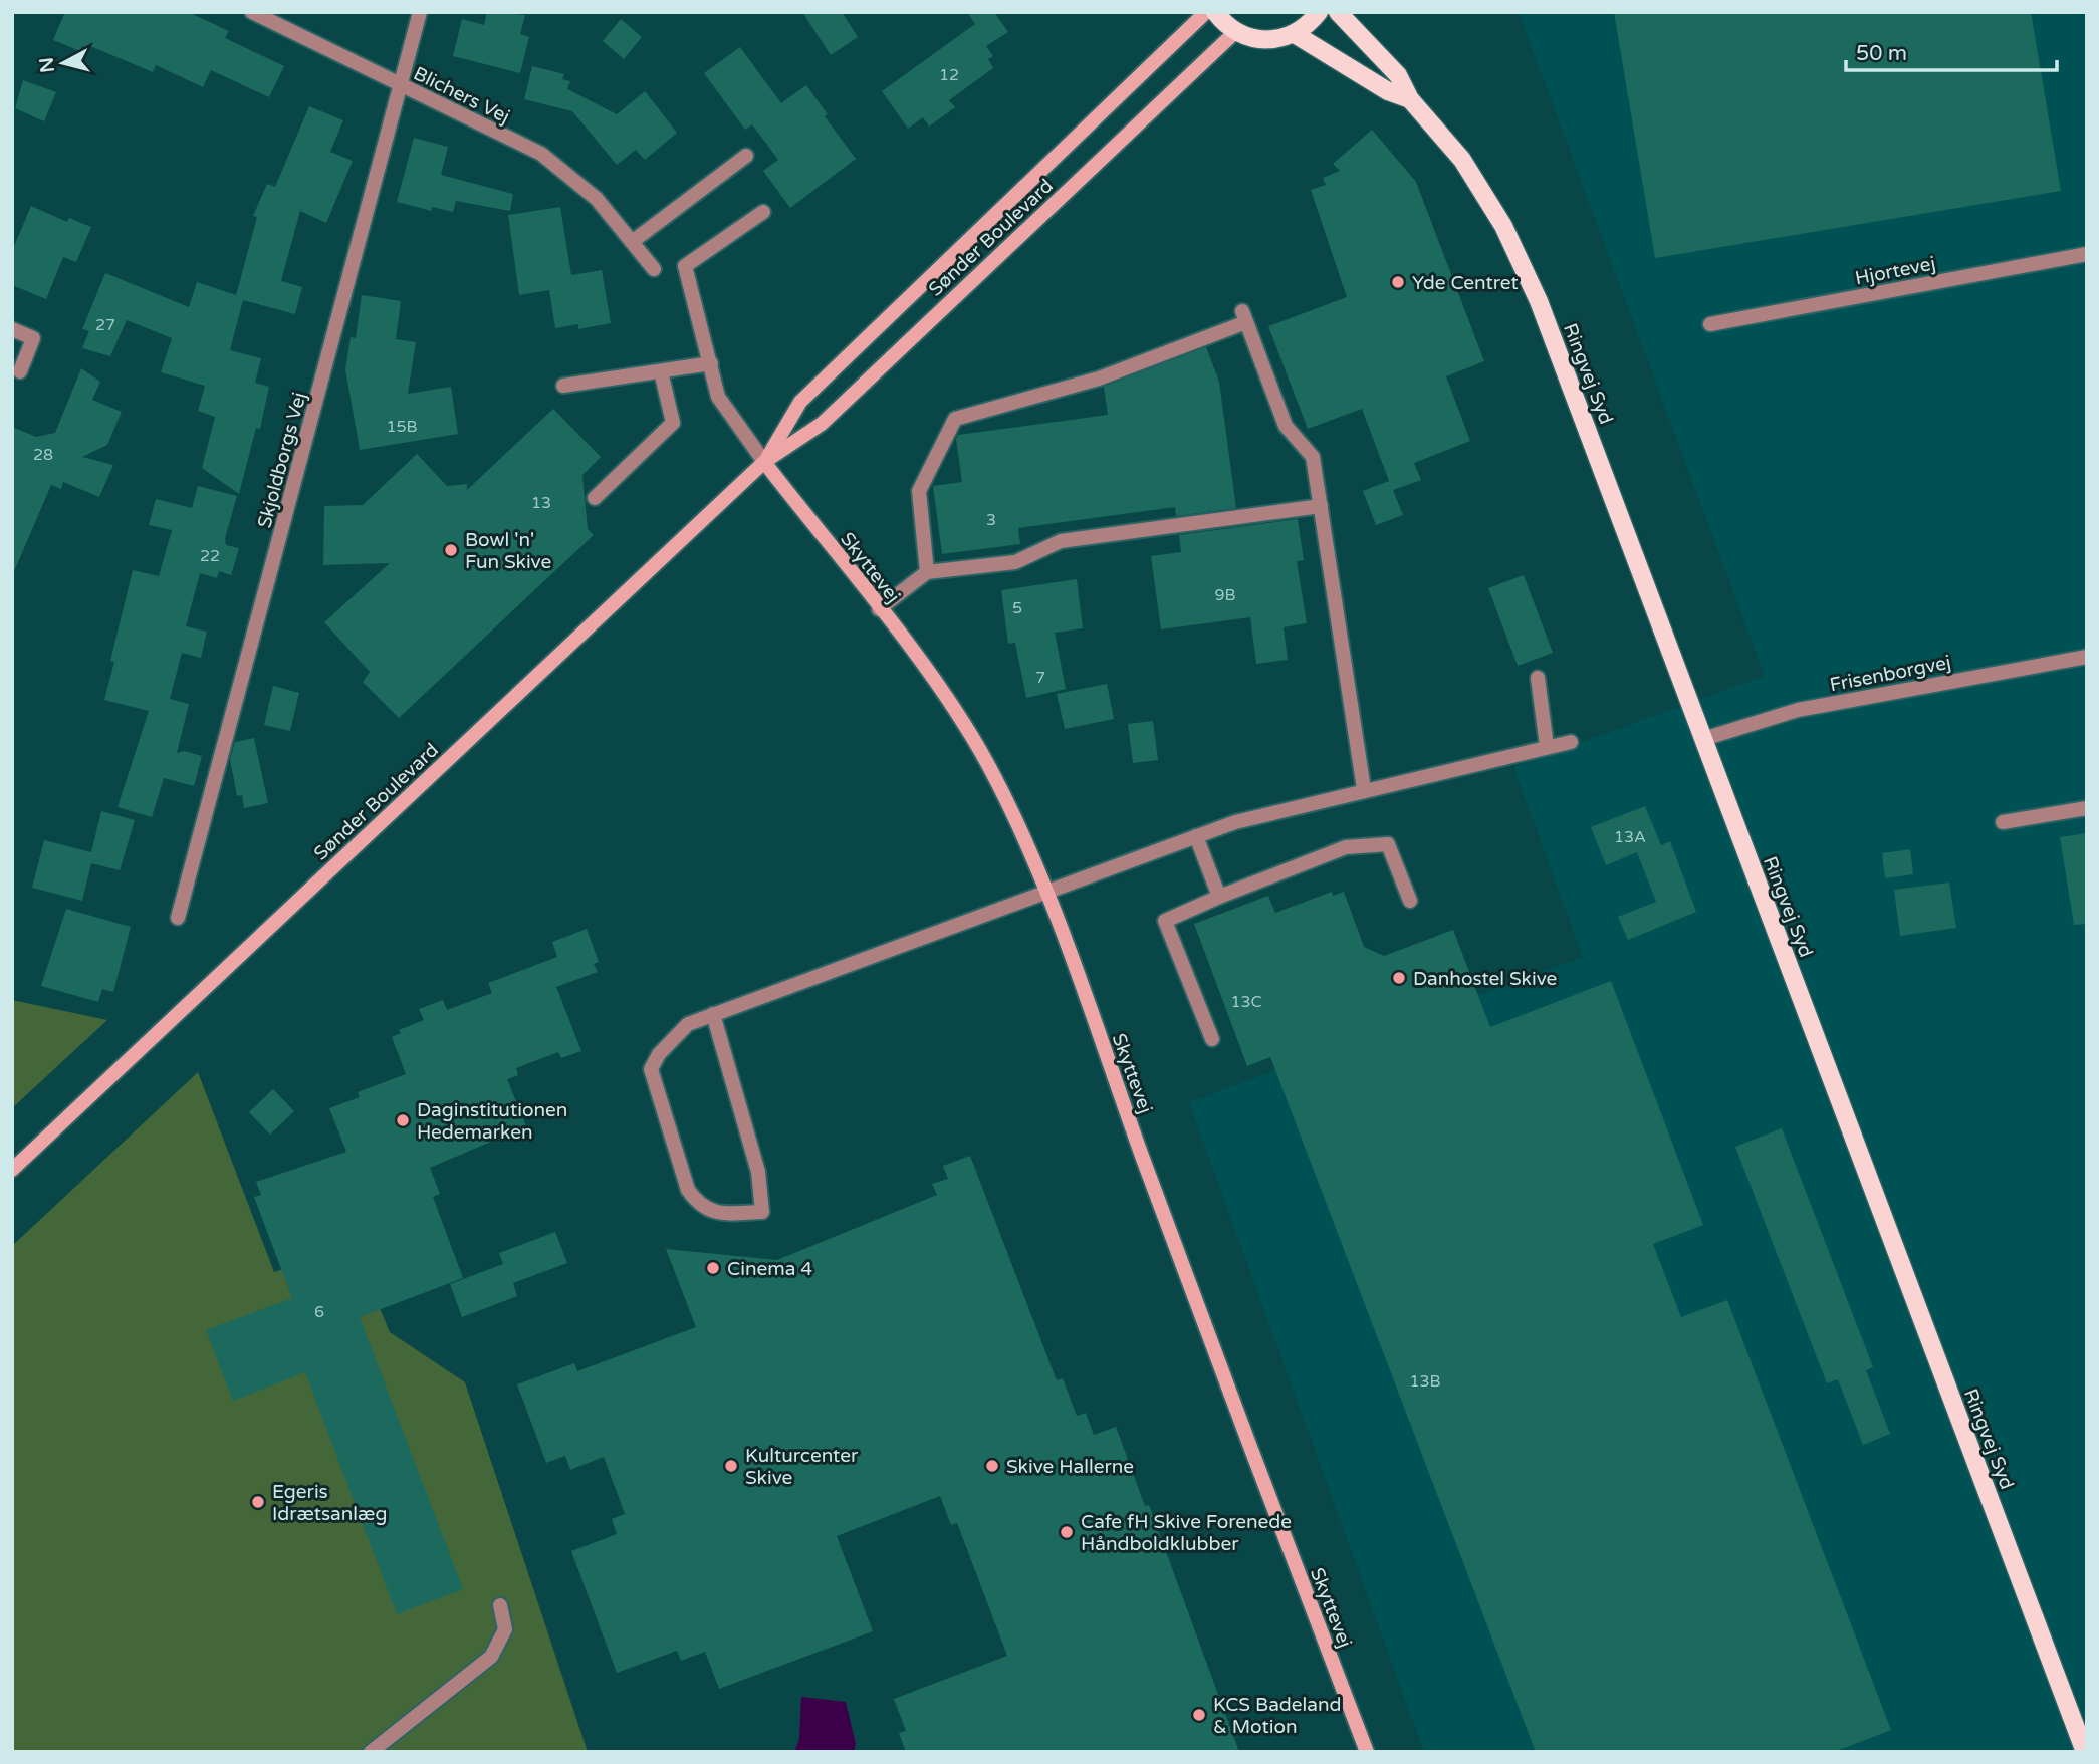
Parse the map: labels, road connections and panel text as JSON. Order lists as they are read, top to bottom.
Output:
{
  "streets": {
    "main road": ["Ringvej Syd"],
    "street": [
      "Blichers Vej",
      "Sønder Boulevard",
      "Hjortevej",
      "Skjoldborgs Vej",
      "Skyttevej",
      "Frisenborgvej"
    ]
  },
  "crossings": [
    ["Blichers Vej", "Skjoldborgs Vej"],
    ["Sønder Boulevard", "Skyttevej"],
    ["Ringvej Syd", "Frisenborgvej"]
  ],
  "places": [
    "Yde Centret",
    "Bowl 'n' Fun Skive",
    "Danhostel Skive",
    "Daginstitutionen Hedemarken",
    "Cinema 4",
    "Kulturcenter Skive",
    "Skive Hallerne",
    "Egeris Idrætsanlæg",
    "Cafe fH Skive Forenede Håndboldklubber",
    "KCS Badeland & Motion"
  ],
  "house_numbers": [
    "12",
    "27",
    "15B",
    "28",
    "13",
    "3",
    "22",
    "9B",
    "5",
    "7",
    "13A",
    "13C",
    "6",
    "13B"
  ],
  "scale_bar": "50 m",
  "north": "left"
}
